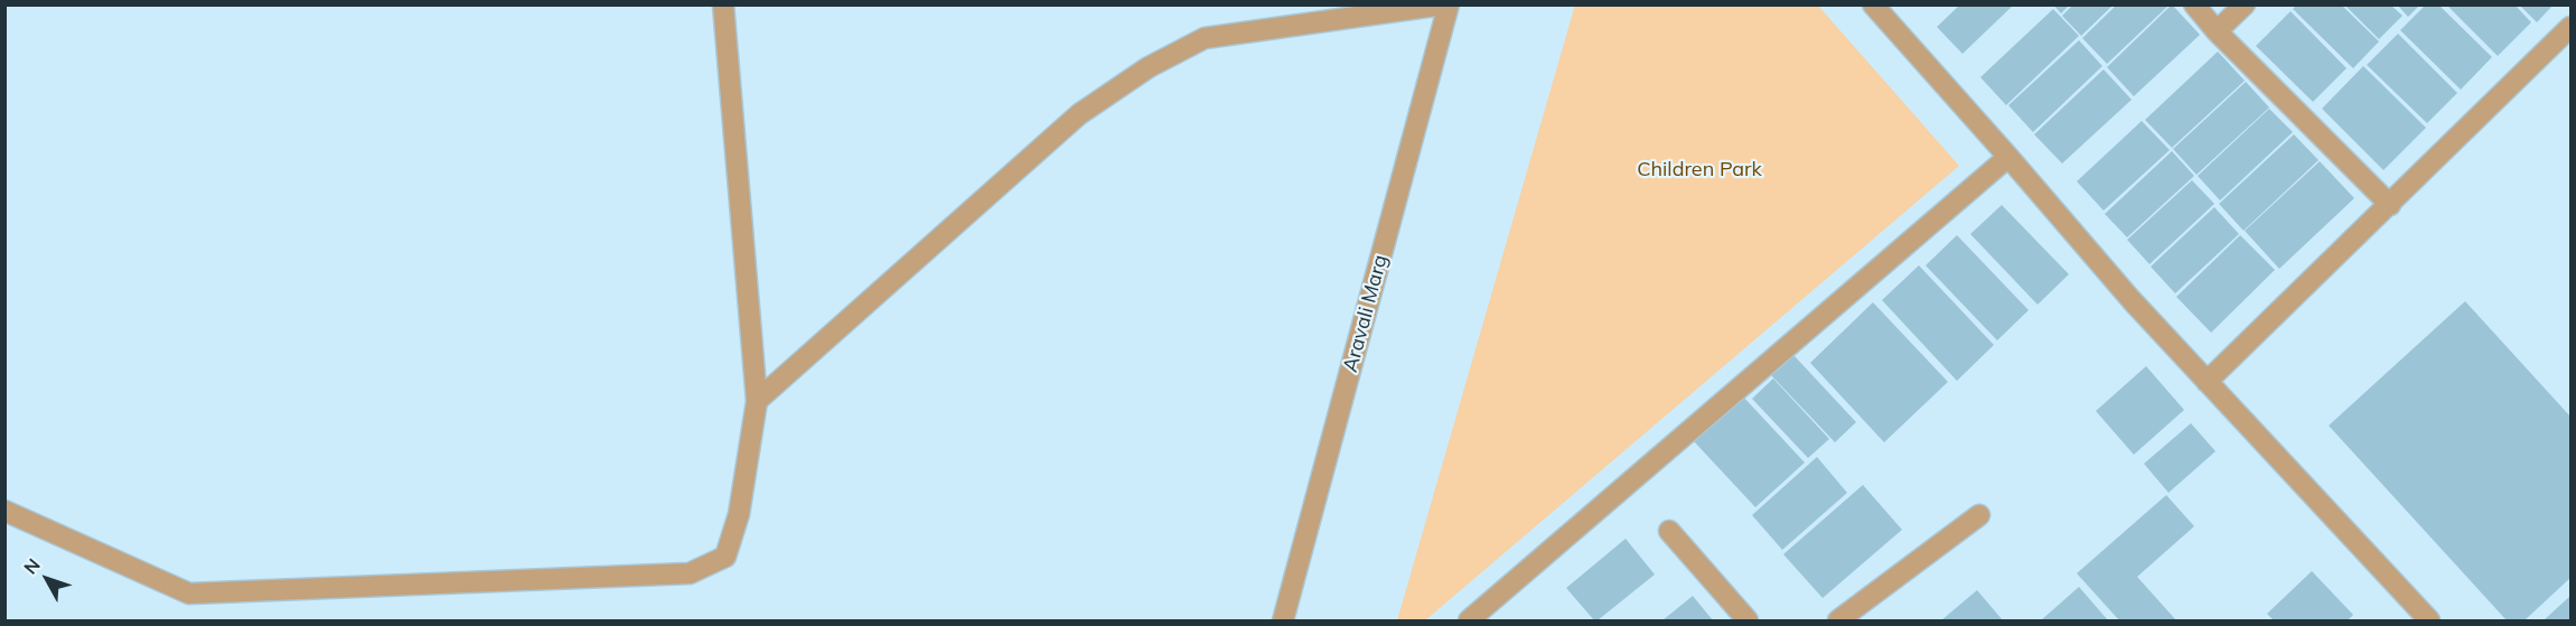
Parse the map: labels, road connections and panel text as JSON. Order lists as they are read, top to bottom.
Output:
{
  "streets": {
    "street": ["Aravali Marg"]
  },
  "parks": ["Children Park"],
  "north": "top left"
}
